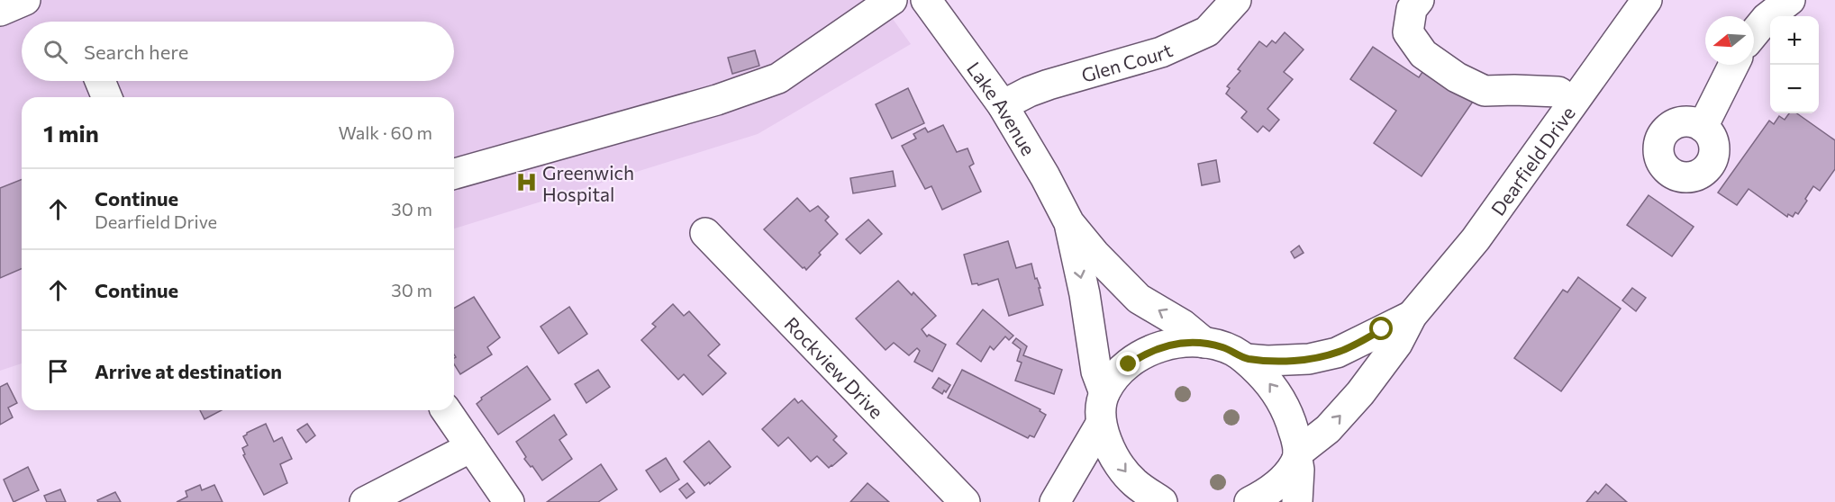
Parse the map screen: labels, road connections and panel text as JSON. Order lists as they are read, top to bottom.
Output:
{
  "streets": {
    "street": [
      "Glen Court",
      "Lake Avenue",
      "Dearfield Drive",
      "Rockview Drive"
    ]
  },
  "crossings": [
    ["Glen Court", "Lake Avenue"]
  ],
  "places": {
    "hospital": ["Greenwich Hospital"]
  },
  "north": "left",
  "page": {
    "map_buttons": ["+", "−"],
    "search": "Search here",
    "heading": ["1 min", "Walk · 60 m"],
    "list": [
      ["Continue", "Dearfield Drive", "30 m"],
      ["Continue", "30 m"],
      "Arrive at destination"
    ]
  }
}
